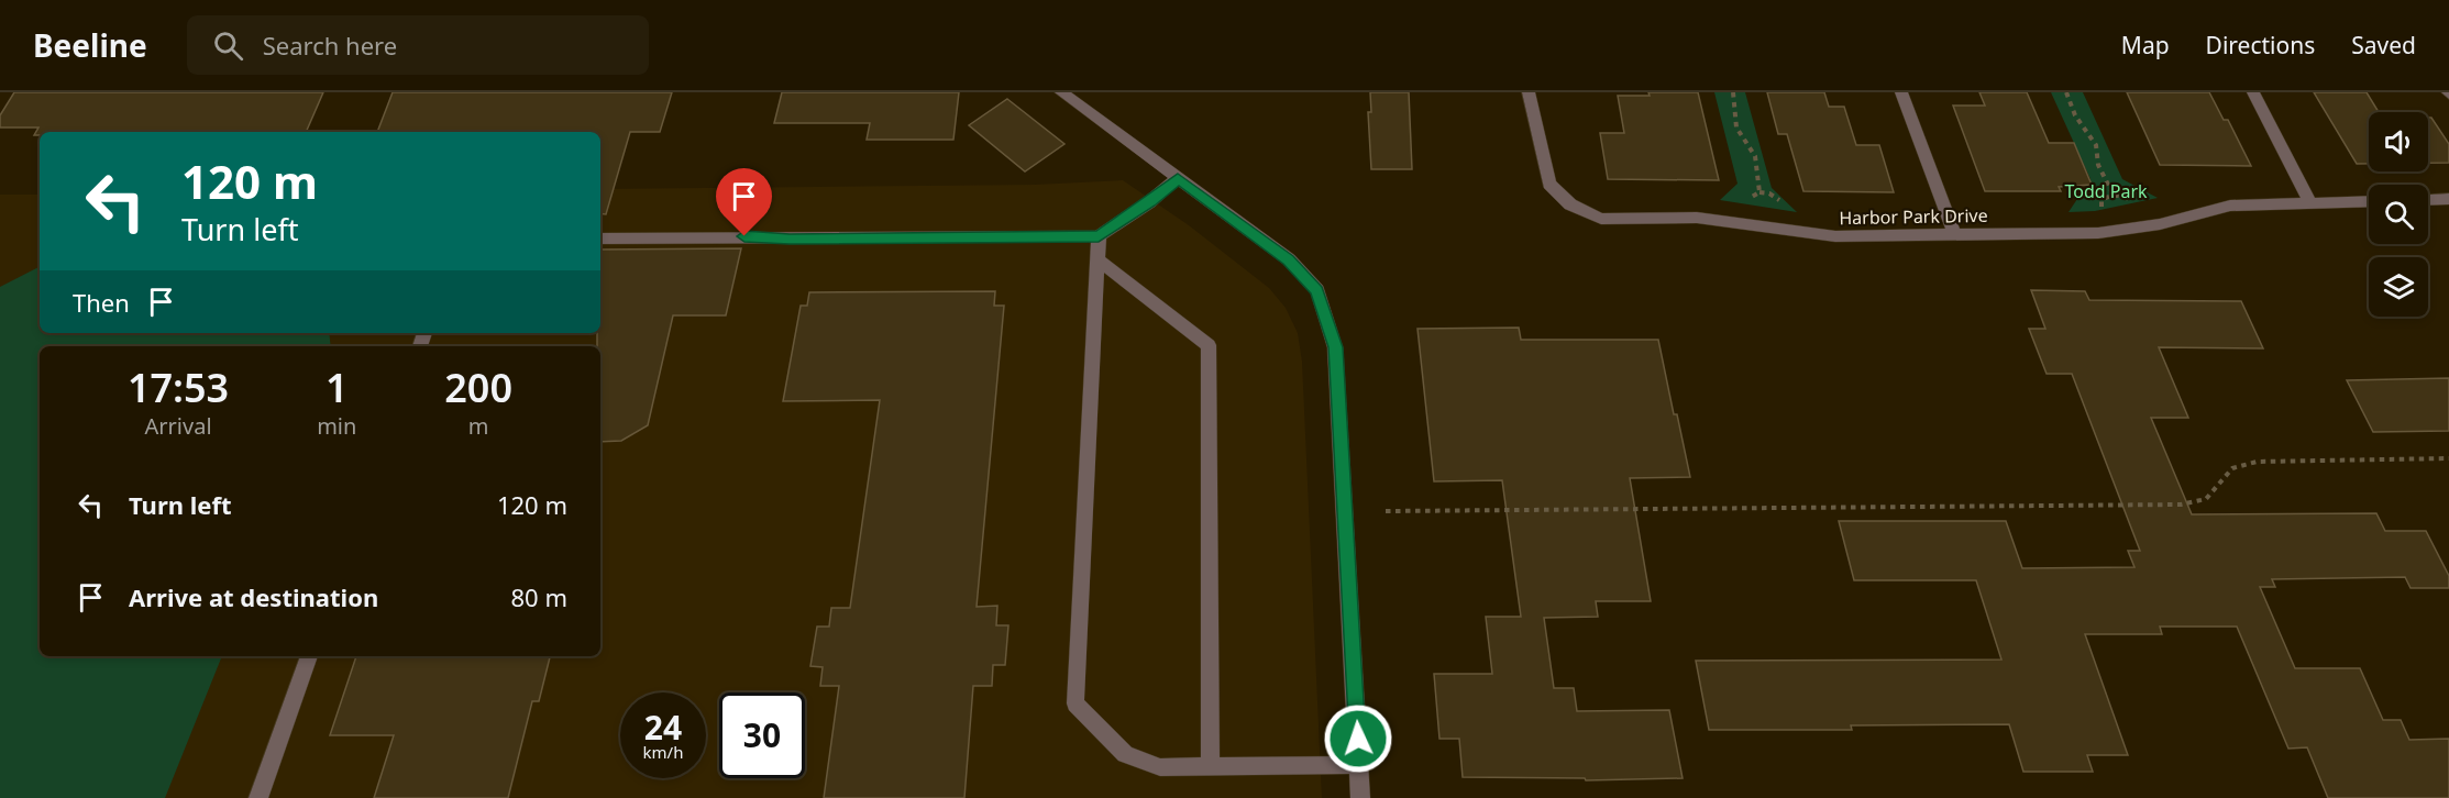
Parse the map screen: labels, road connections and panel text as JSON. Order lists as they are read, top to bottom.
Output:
{
  "streets": {
    "street": ["Harbor Park Drive"]
  },
  "parks": ["Todd Park"],
  "page": {
    "header": "Beeline",
    "search": "Search here",
    "nav": ["Map", "Directions", "Saved"],
    "turn": ["120 m", "Turn left"],
    "then": "Then",
    "eta": [
      "17:53",
      "Arrival",
      "1",
      "min",
      "200",
      "m"
    ],
    "list": [
      {
        "name": "Turn left",
        "value": "120 m"
      },
      {
        "name": "Arrive at destination",
        "value": "80 m"
      }
    ],
    "speed": "24 km/h",
    "limit": "30"
  }
}
